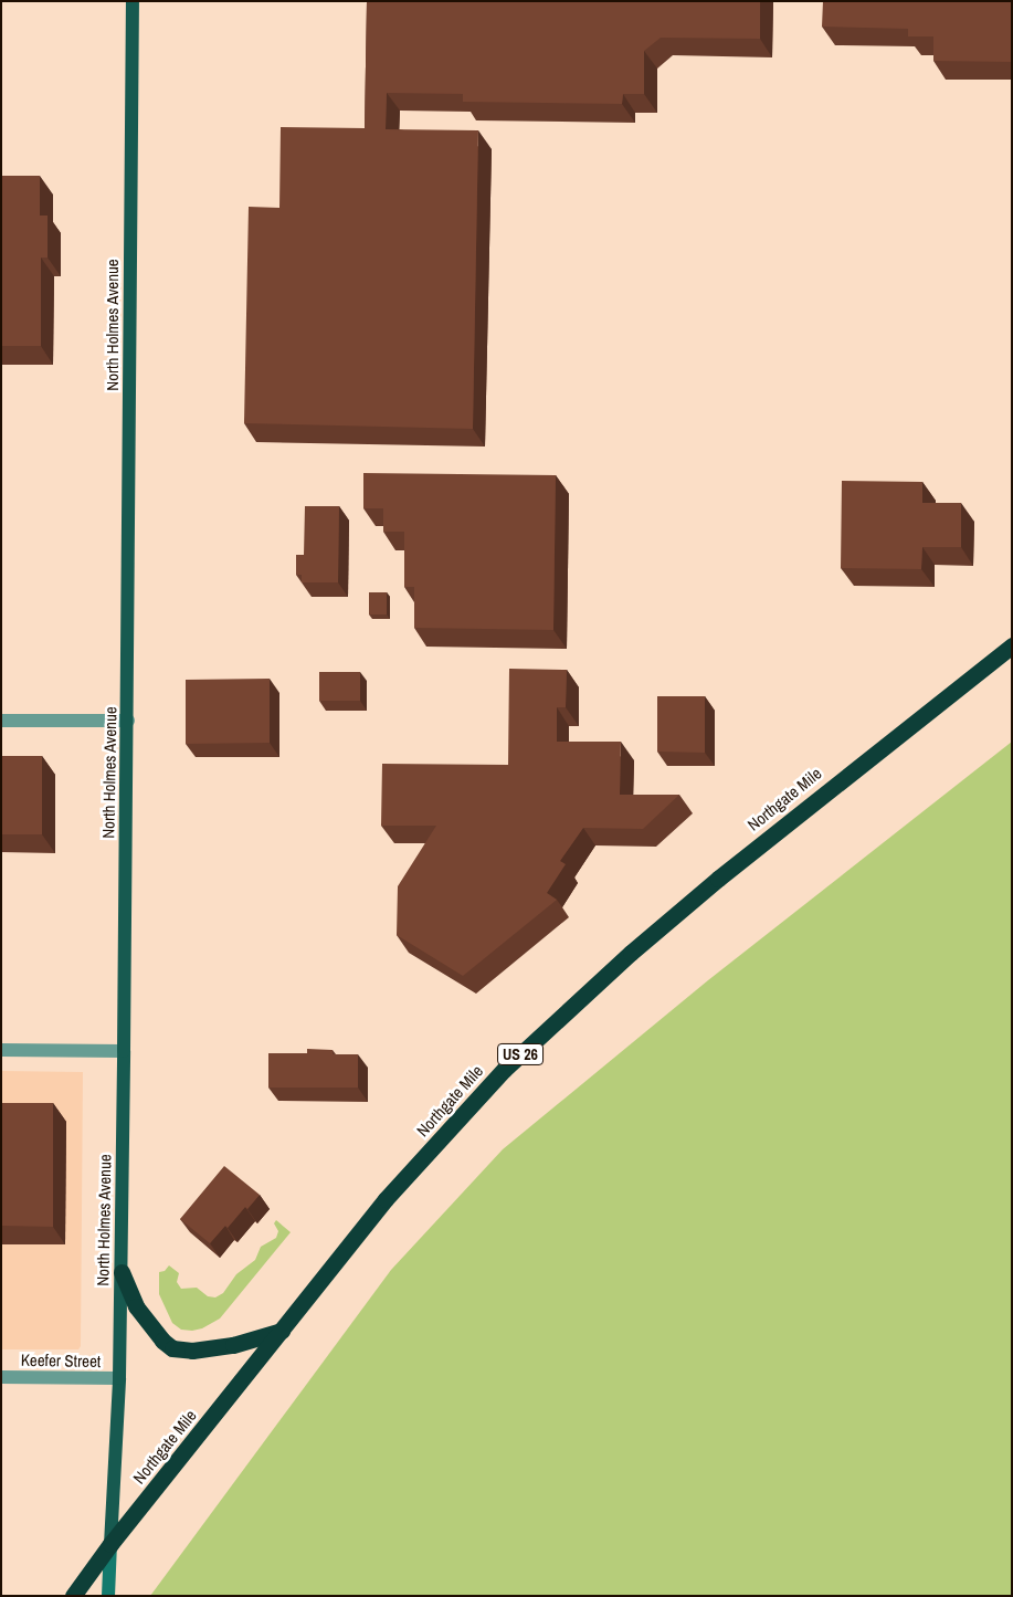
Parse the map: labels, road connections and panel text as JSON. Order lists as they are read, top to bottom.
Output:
{
  "streets": {
    "highway": ["Northgate Mile", "US 26"],
    "main road": ["North Holmes Avenue"],
    "street": ["Keefer Street"]
  },
  "crossings": [
    ["North Holmes Avenue", "Northgate Mile"],
    ["North Holmes Avenue", "Keefer Street"]
  ]
}
